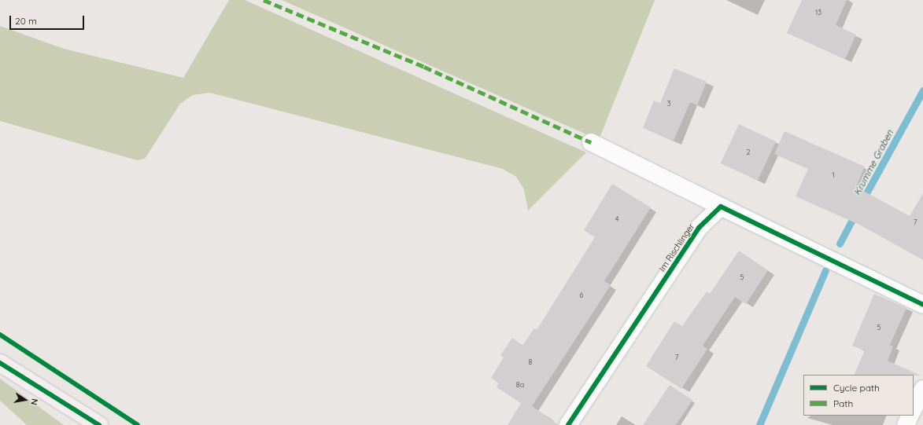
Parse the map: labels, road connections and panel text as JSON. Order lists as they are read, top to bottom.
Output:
{
  "streets": {
    "street": ["Im Rischlinger"]
  },
  "water": ["Krumme Graben"],
  "house_numbers": [
    "13",
    "3",
    "2",
    "1",
    "4",
    "7",
    "5",
    "6",
    "5",
    "7",
    "8",
    "8a"
  ],
  "legend": ["Cycle path", "Path"],
  "scale_bar": "20 m",
  "north": "right"
}
